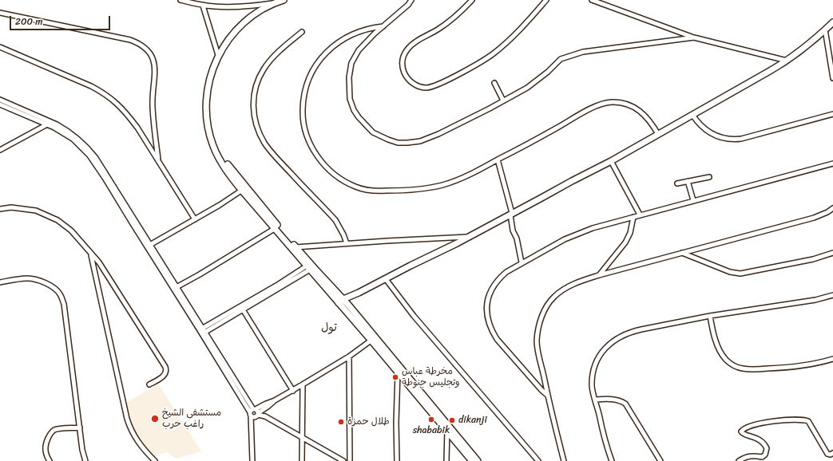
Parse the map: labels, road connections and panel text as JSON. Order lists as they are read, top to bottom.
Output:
{
  "districts": ["تول"],
  "places": [
    "مخرطة عباس وتجليس جنوطة",
    "مستشفى الشيخ راغب حرب",
    "shababik",
    "dikanji",
    "طلال حمزة"
  ],
  "scale_bar": "200 m"
}
